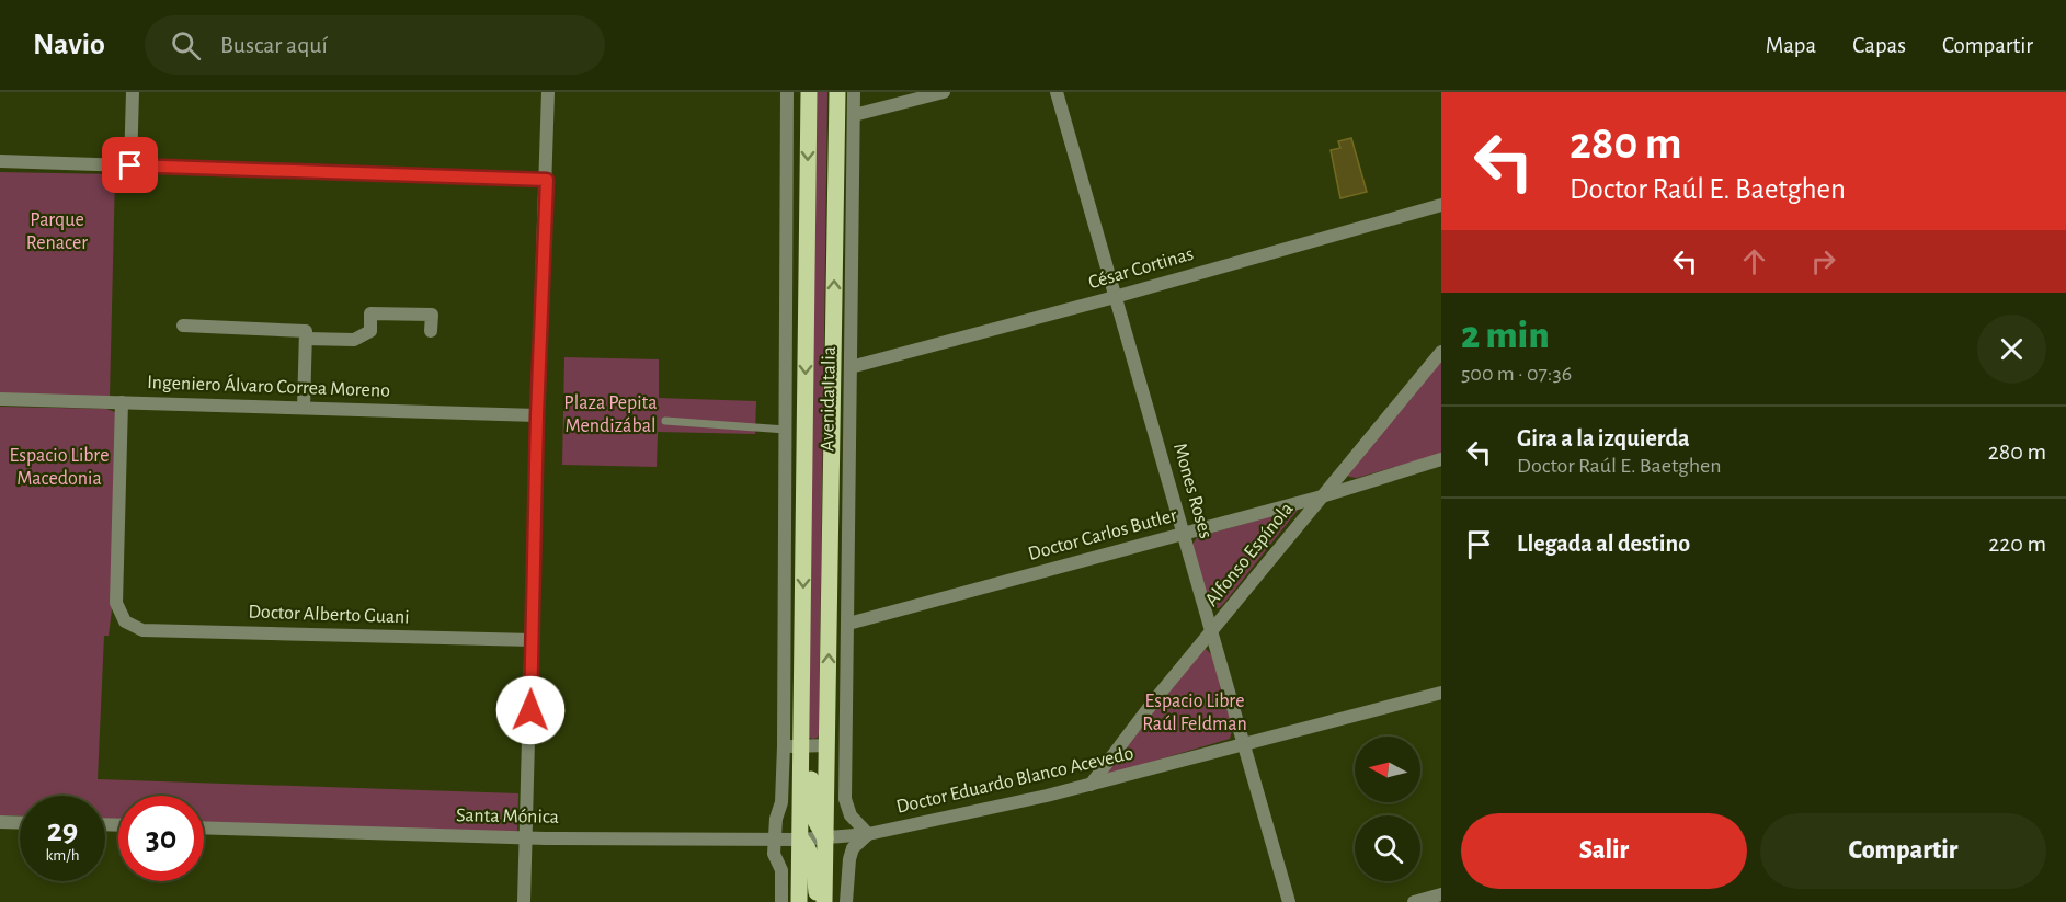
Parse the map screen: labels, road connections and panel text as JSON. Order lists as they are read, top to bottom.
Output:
{
  "streets": {
    "main road": ["Avenida Italia"],
    "street": [
      "César Cortinas",
      "Ingeniero Álvaro Correa Moreno",
      "Mones Roses",
      "Doctor Carlos Butler",
      "Alfonso Espínola",
      "Doctor Alberto Guani",
      "Doctor Eduardo Blanco Acevedo",
      "Santa Mónica"
    ]
  },
  "crossings": [
    ["César Cortinas", "Avenida Italia"],
    ["César Cortinas", "Mones Roses"],
    ["Ingeniero Álvaro Correa Moreno", "Doctor Alberto Guani"],
    ["Avenida Italia", "Doctor Carlos Butler"],
    ["Avenida Italia", "Doctor Eduardo Blanco Acevedo"],
    ["Avenida Italia", "Santa Mónica"],
    ["Mones Roses", "Doctor Carlos Butler"],
    ["Mones Roses", "Alfonso Espínola"],
    ["Mones Roses", "Doctor Eduardo Blanco Acevedo"],
    ["Doctor Carlos Butler", "Alfonso Espínola"],
    ["Alfonso Espínola", "Doctor Eduardo Blanco Acevedo"],
    ["Doctor Eduardo Blanco Acevedo", "Santa Mónica"]
  ],
  "parks": [
    "Parque Renacer",
    "Plaza Pepita Mendizábal",
    "Espacio Libre Macedonia",
    "Espacio Libre Raúl Feldman"
  ],
  "north": "left",
  "page": {
    "header": "Navio",
    "search": "Buscar aquí",
    "nav": ["Mapa", "Capas", "Compartir"],
    "turn": ["280 m", "Doctor Raúl E. Baetghen"],
    "heading": ["2 min", "500 m · 07:36"],
    "list": [
      {
        "name": "Gira a la izquierda",
        "note": "Doctor Raúl E. Baetghen",
        "value": "280 m"
      },
      {
        "name": "Llegada al destino",
        "value": "220 m"
      }
    ],
    "speed": "29 km/h",
    "limit": "30",
    "buttons": ["Salir", "Compartir"]
  }
}
